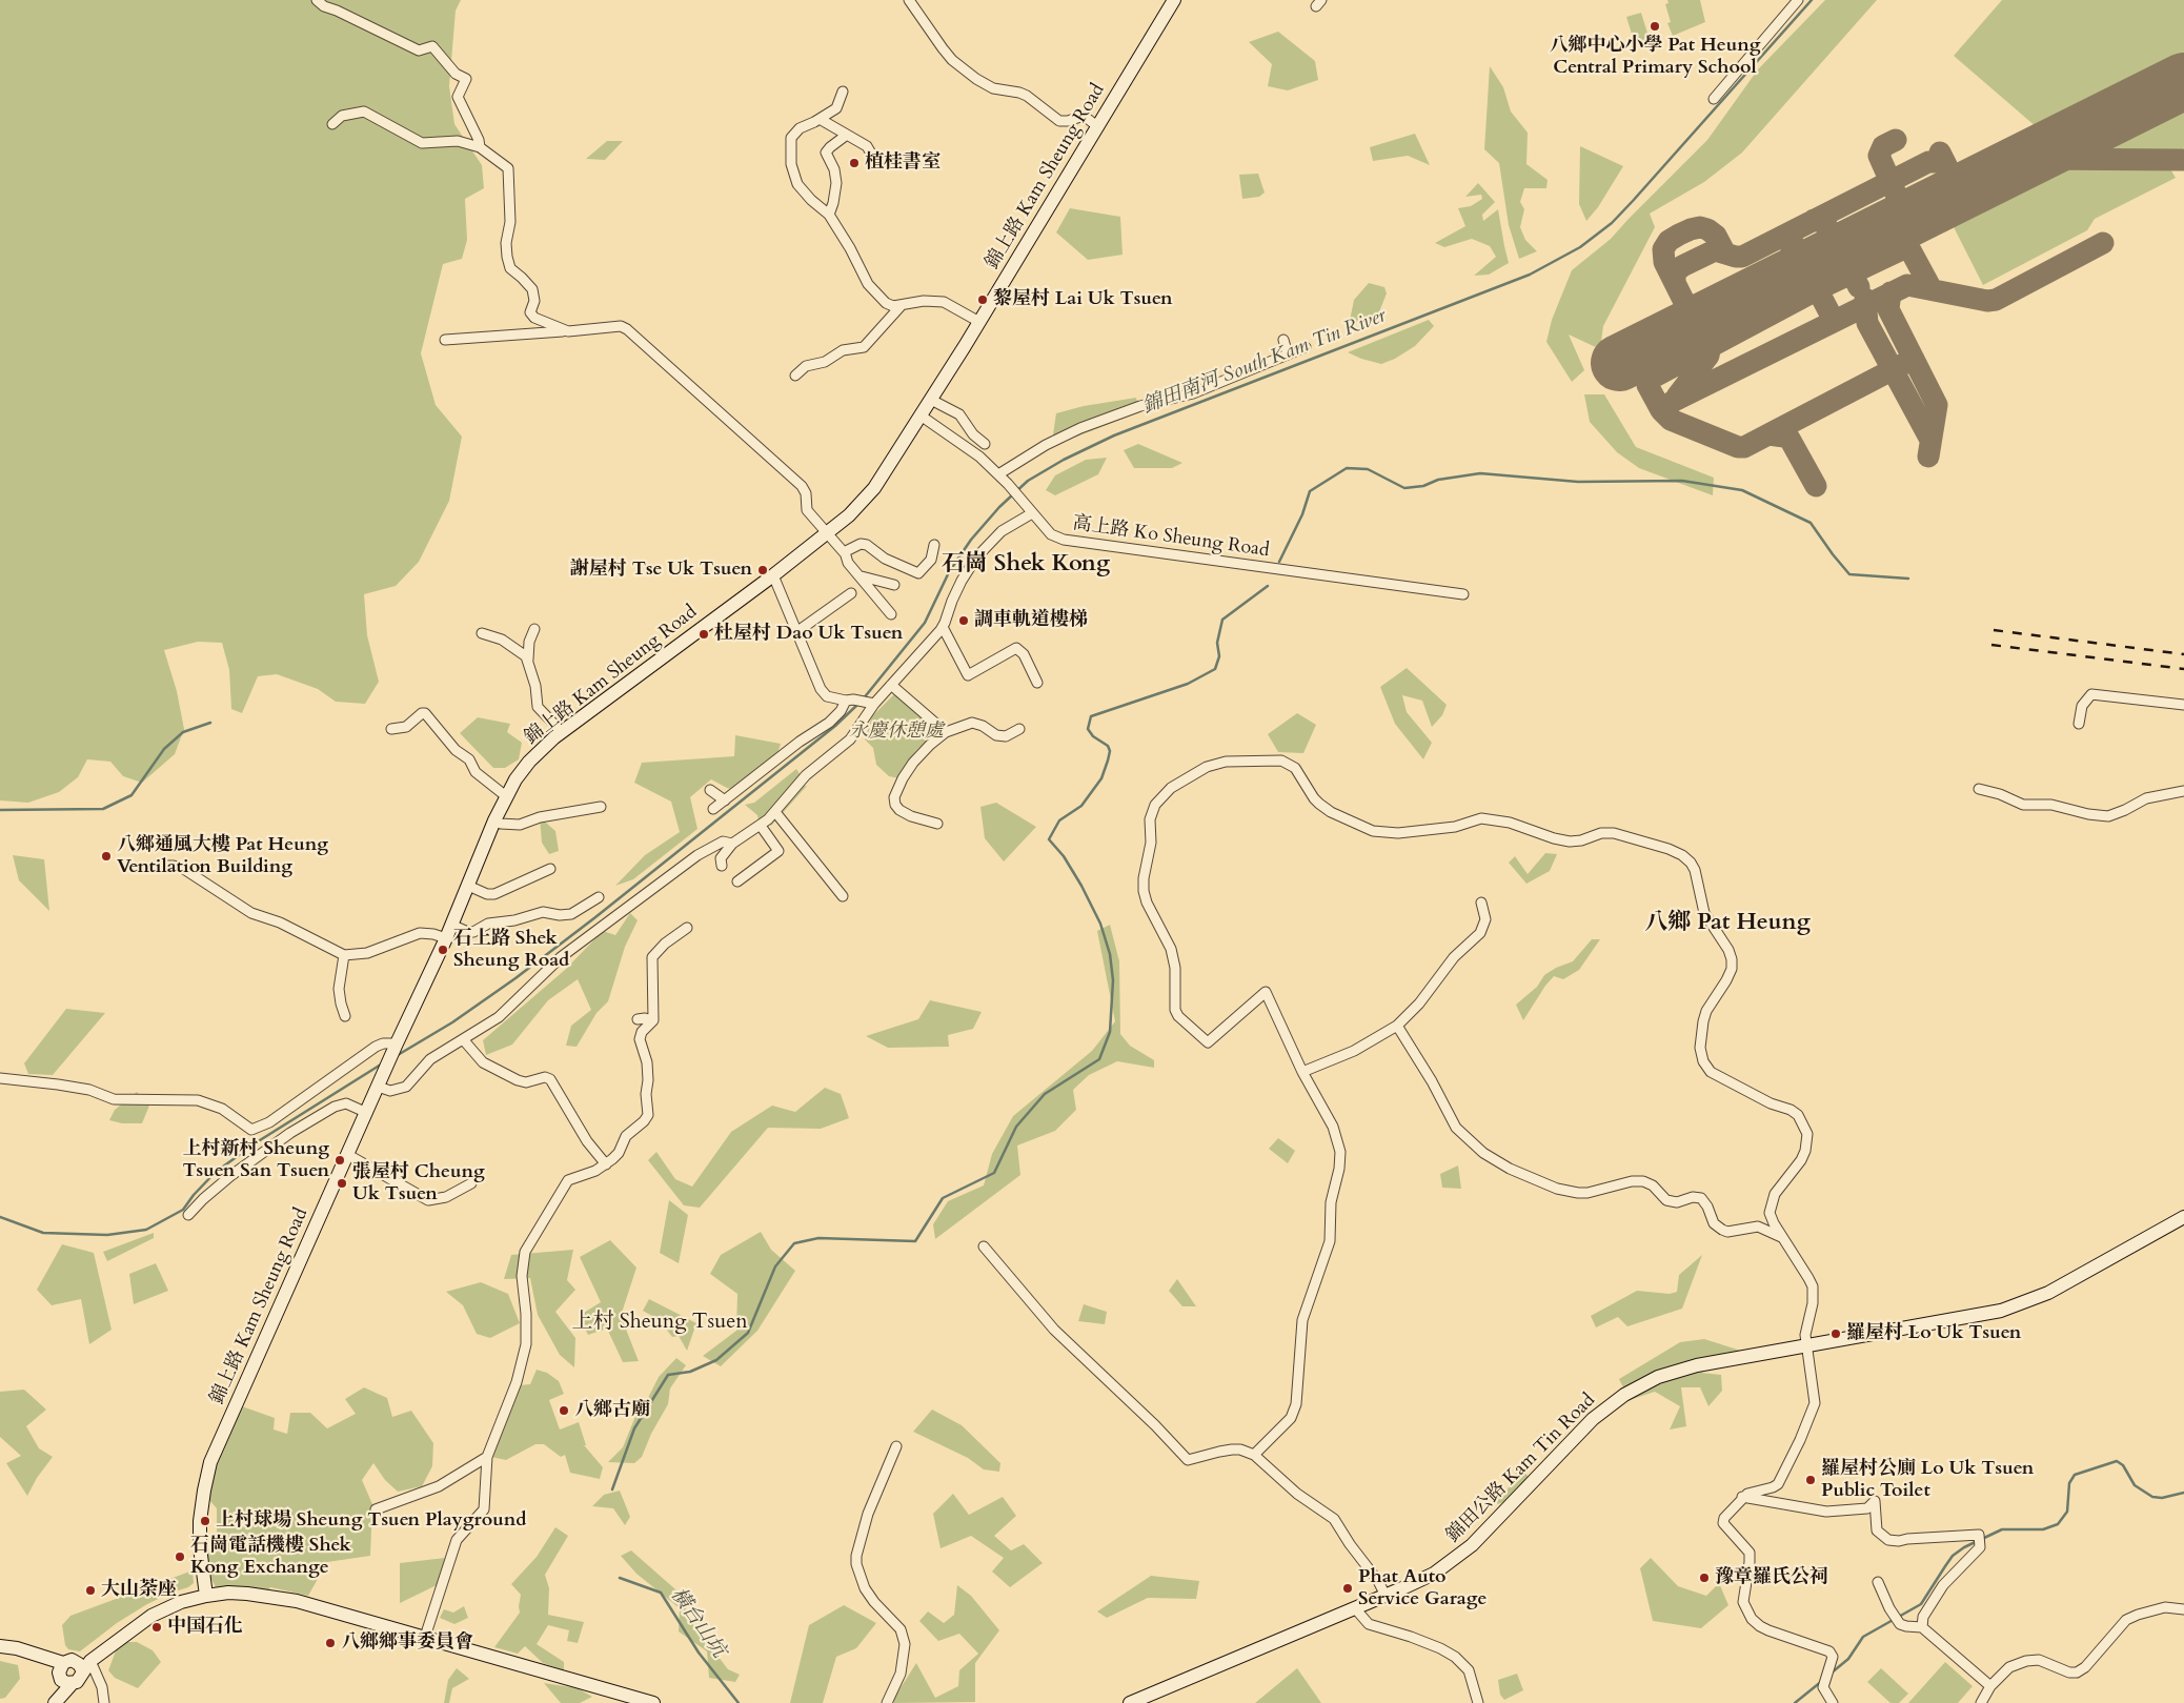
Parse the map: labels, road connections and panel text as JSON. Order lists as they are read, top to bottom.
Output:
{
  "streets": {
    "main road": ["錦上路 Kam Sheung Road", "錦田公路 Kam Tin Road"],
    "street": ["高上路 Ko Sheung Road"]
  },
  "crossings": [
    ["錦上路 Kam Sheung Road", "高上路 Ko Sheung Road"]
  ],
  "districts": ["石崗 Shek Kong", "八鄉 Pat Heung", "上村 Sheung Tsuen"],
  "water": ["錦田南河 South Kam Tin River", "橫台山坑"],
  "parks": ["永慶休憩處"],
  "places": [
    "八鄉中心小學 Pat Heung Central Primary School",
    "植桂書室",
    "黎屋村 Lai Uk Tsuen",
    "謝屋村 Tse Uk Tsuen",
    "調車軌道樓梯",
    "杜屋村 Dao Uk Tsuen",
    "八鄉通風大樓 Pat Heung Ventilation Building",
    "石上路 Shek Sheung Road",
    "上村新村 Sheung Tsuen San Tsuen",
    "張屋村 Cheung Uk Tsuen",
    "羅屋村 Lo Uk Tsuen",
    "八鄉古廟",
    "羅屋村公廁 Lo Uk Tsuen Public Toilet",
    "上村球場 Sheung Tsuen Playground",
    "石崗電話機樓 Shek Kong Exchange",
    "豫章羅氏公祠",
    "Phat Auto Service Garage",
    "大山荼座",
    "中国石化",
    "八鄉鄉事委員會"
  ]
}
